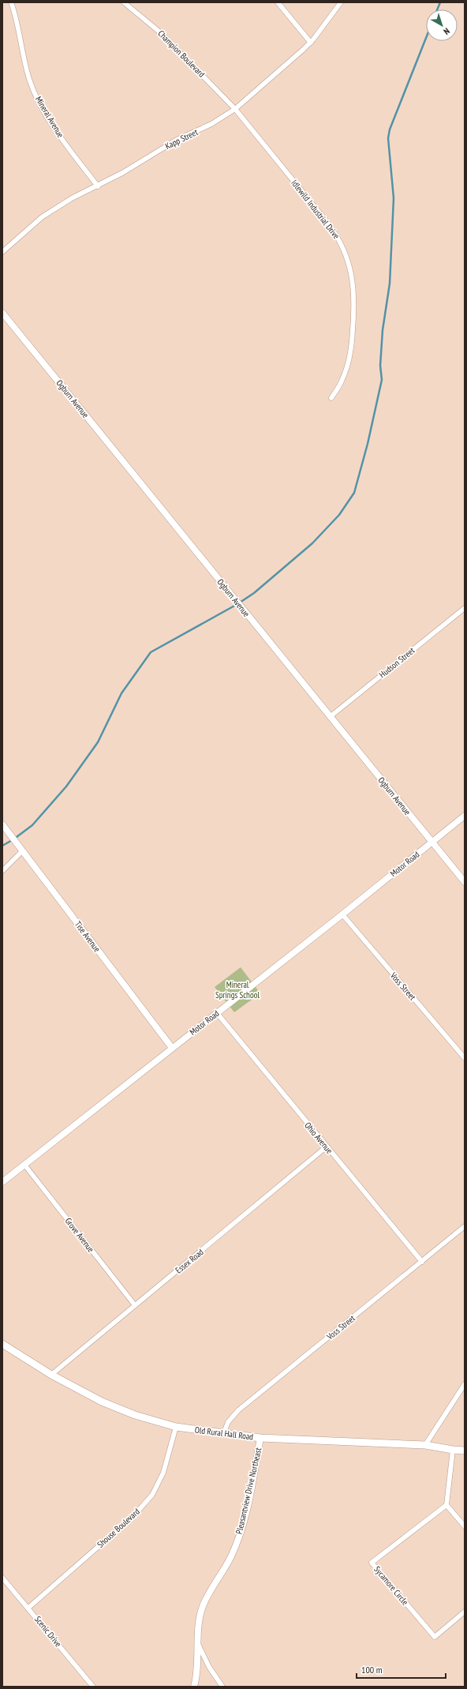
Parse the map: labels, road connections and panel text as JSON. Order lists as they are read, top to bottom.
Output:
{
  "streets": {
    "main road": ["Old Rural Hall Road"],
    "street": [
      "Champion Boulevard",
      "Mineral Avenue",
      "Kapp Street",
      "Idlewild Industrial Drive",
      "Ogburn Avenue",
      "Hudson Street",
      "Motor Road",
      "Tise Avenue",
      "Voss Street",
      "Ohio Avenue",
      "Grove Avenue",
      "Essex Road",
      "Pleasantview Drive Northeast",
      "Shouse Boulevard",
      "Sycamore Circle",
      "Scenic Drive"
    ]
  },
  "crossings": [
    ["Champion Boulevard", "Kapp Street"],
    ["Champion Boulevard", "Idlewild Industrial Drive"],
    ["Mineral Avenue", "Kapp Street"],
    ["Kapp Street", "Idlewild Industrial Drive"],
    ["Ogburn Avenue", "Hudson Street"],
    ["Ogburn Avenue", "Motor Road"],
    ["Motor Road", "Tise Avenue"],
    ["Motor Road", "Voss Street"],
    ["Motor Road", "Ohio Avenue"],
    ["Motor Road", "Grove Avenue"],
    ["Voss Street", "Ohio Avenue"],
    ["Voss Street", "Old Rural Hall Road"],
    ["Ohio Avenue", "Essex Road"],
    ["Grove Avenue", "Essex Road"],
    ["Essex Road", "Old Rural Hall Road"],
    ["Old Rural Hall Road", "Pleasantview Drive Northeast"],
    ["Old Rural Hall Road", "Shouse Boulevard"],
    ["Shouse Boulevard", "Scenic Drive"]
  ],
  "parks": ["Mineral Springs School"],
  "scale_bar": "100 m",
  "north": "bottom right"
}
